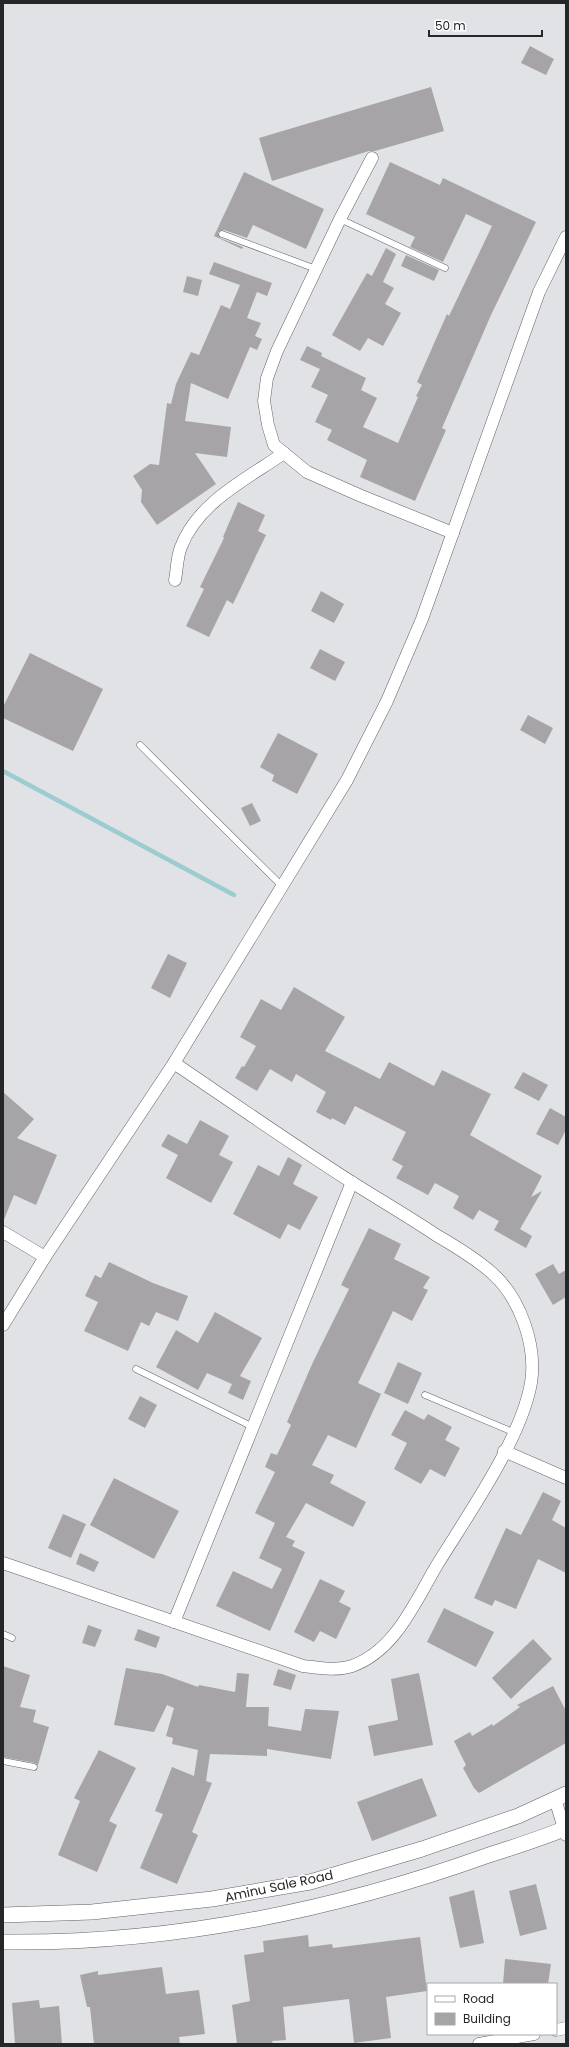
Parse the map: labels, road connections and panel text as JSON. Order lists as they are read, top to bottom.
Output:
{
  "streets": {
    "street": ["Aminu Sale Road"]
  },
  "legend": ["Road", "Building"],
  "scale_bar": "50 m"
}
